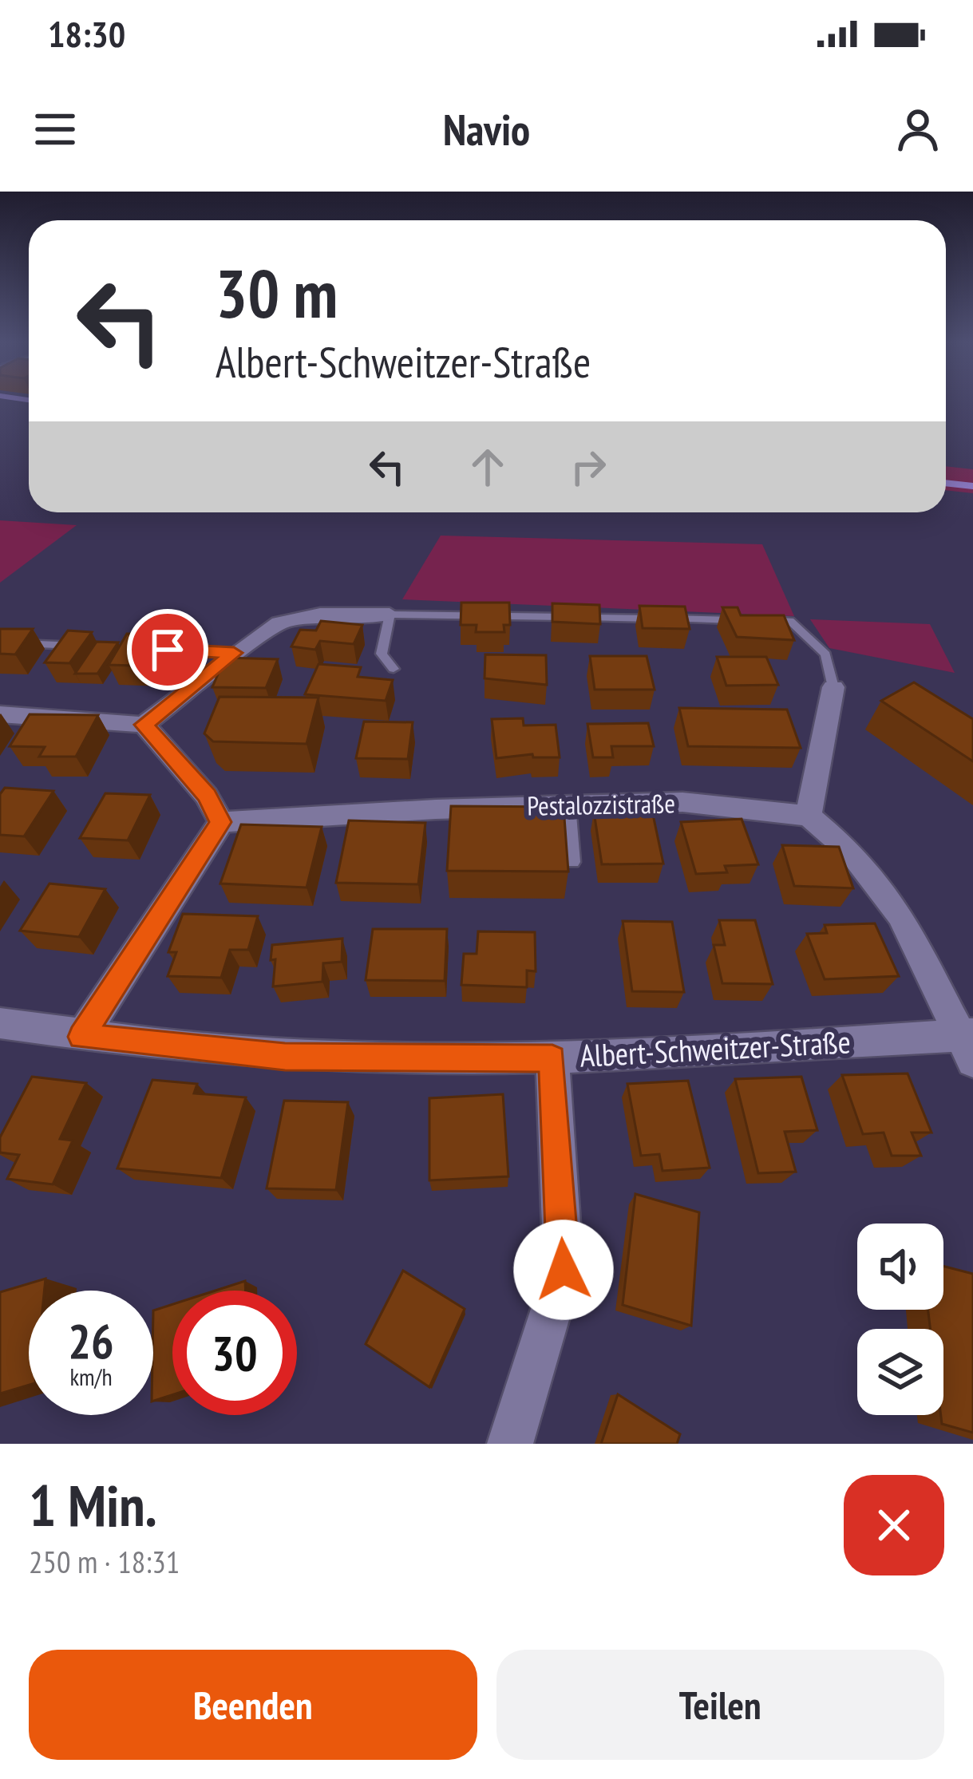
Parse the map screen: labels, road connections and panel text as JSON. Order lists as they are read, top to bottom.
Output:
{
  "streets": {
    "street": ["Pestalozzistraße", "Albert-Schweitzer-Straße"]
  },
  "page": {
    "status": "18:30",
    "header": "Navio",
    "turn": ["30 m", "Albert-Schweitzer-Straße"],
    "speed": "26 km/h",
    "limit": "30",
    "heading": ["1 Min.", "250 m · 18:31"],
    "buttons": ["Beenden", "Teilen"]
  }
}
